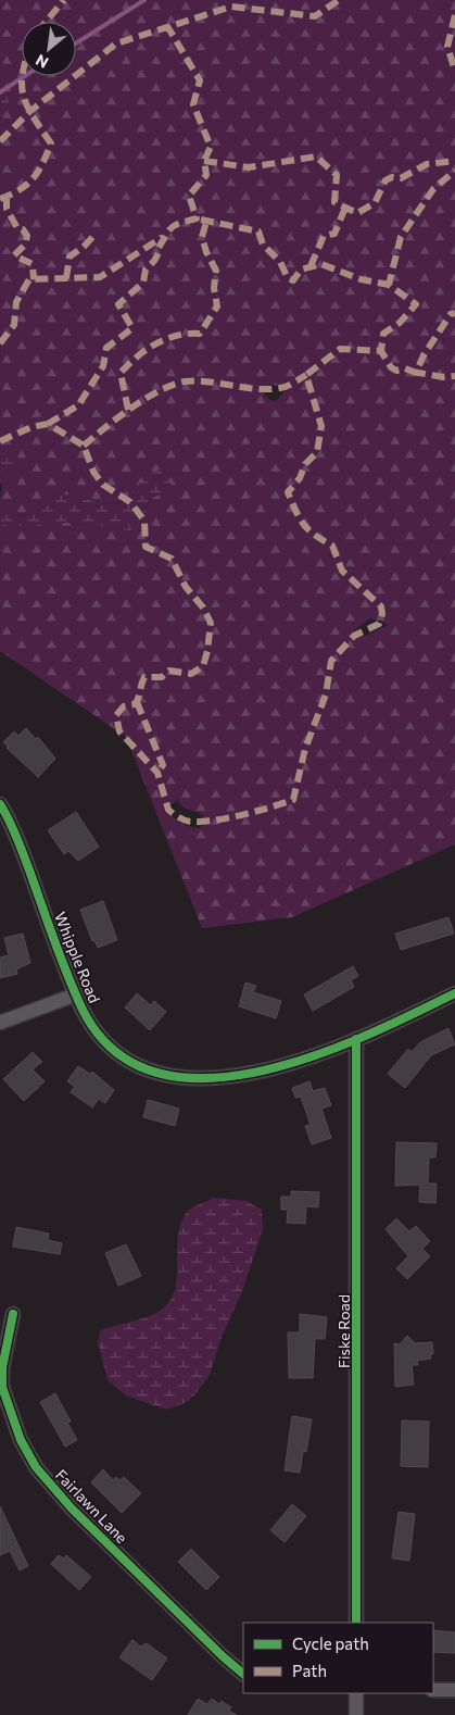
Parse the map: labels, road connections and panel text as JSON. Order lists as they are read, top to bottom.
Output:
{
  "streets": {
    "street": ["Whipple Road", "Fiske Road", "Fairlawn Lane"]
  },
  "crossings": [
    ["Whipple Road", "Fiske Road"]
  ],
  "legend": ["Cycle path", "Path"],
  "north": "bottom left"
}
